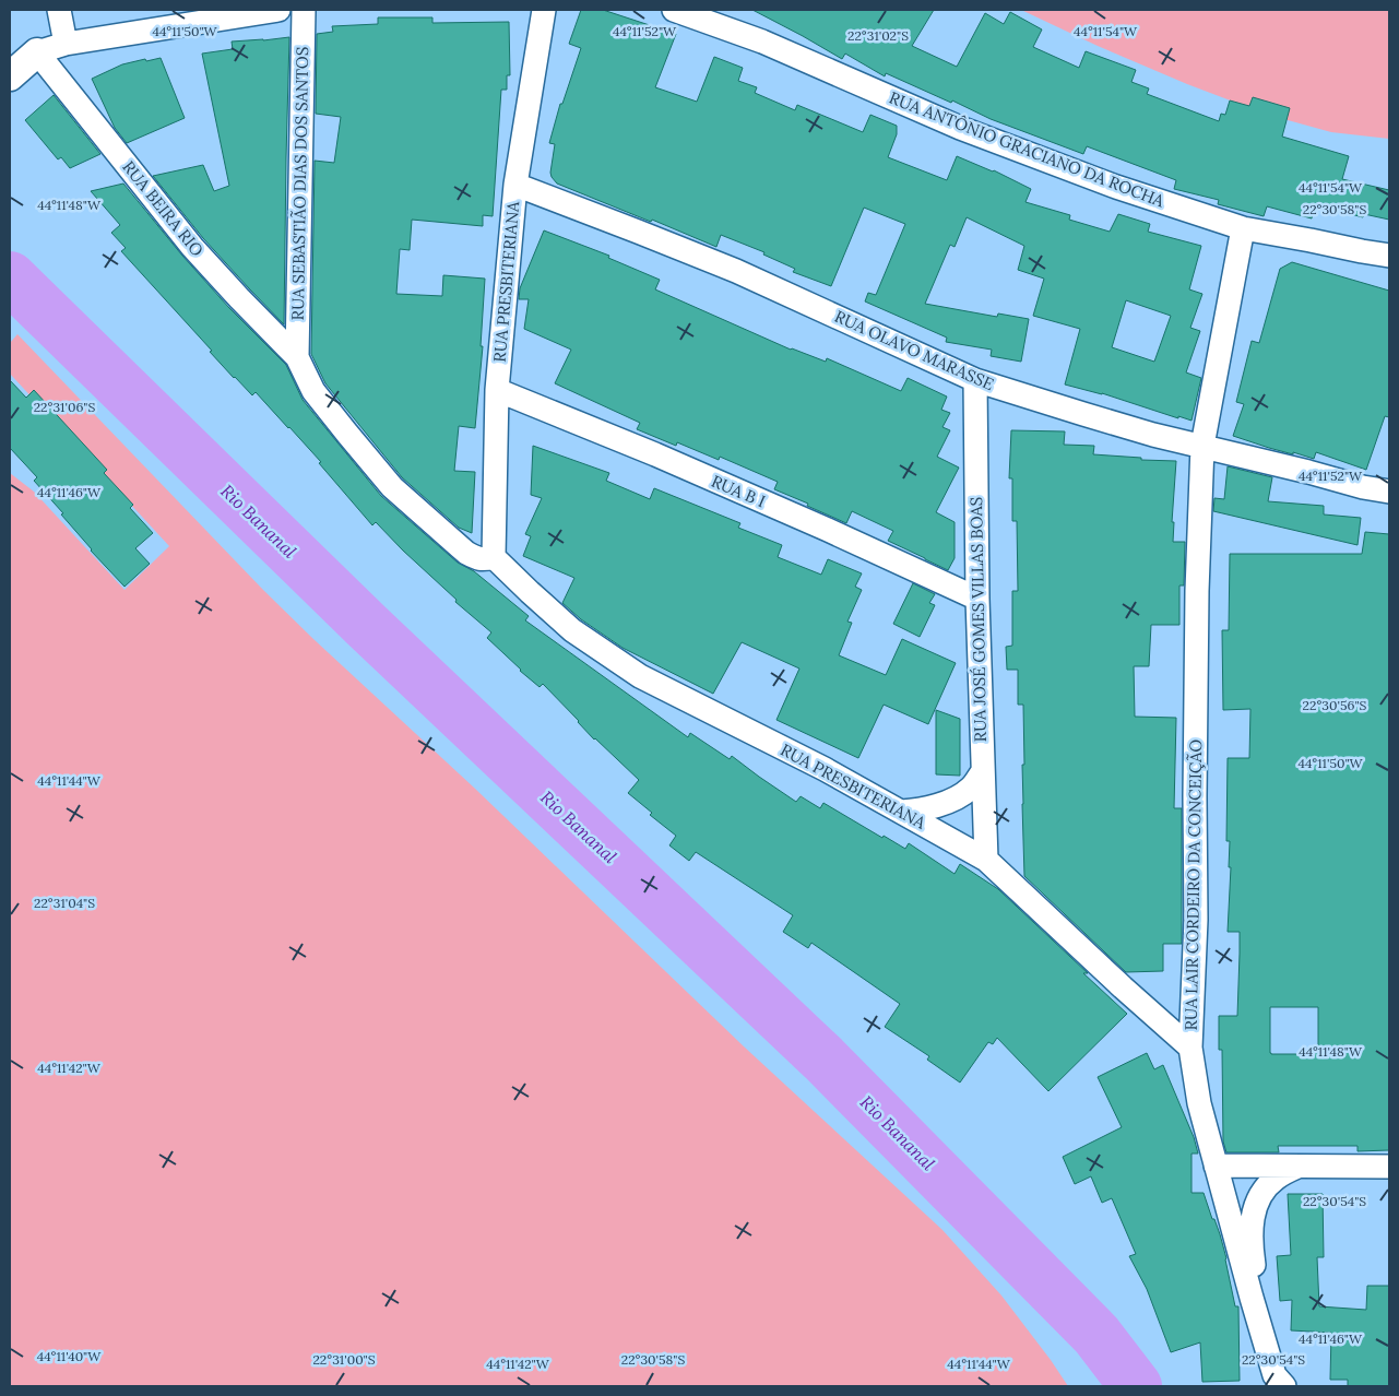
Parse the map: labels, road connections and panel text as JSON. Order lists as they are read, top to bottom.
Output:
{
  "streets": {
    "street": [
      "RUA ANTÔNIO GRACIANO DA ROCHA",
      "RUA SEBASTIÃO DIAS DOS SANTOS",
      "RUA BEIRA RIO",
      "RUA PRESBITERIANA",
      "RUA OLAVO MARASSE",
      "RUA B I",
      "RUA JOSÉ GOMES VILLAS BOAS",
      "RUA LAIR CORDEIRO DA CONCEIÇÃO"
    ]
  },
  "crossings": [
    ["RUA ANTÔNIO GRACIANO DA ROCHA", "RUA LAIR CORDEIRO DA CONCEIÇÃO"],
    ["RUA SEBASTIÃO DIAS DOS SANTOS", "RUA BEIRA RIO"],
    ["RUA PRESBITERIANA", "RUA OLAVO MARASSE"],
    ["RUA PRESBITERIANA", "RUA B I"],
    ["RUA PRESBITERIANA", "RUA JOSÉ GOMES VILLAS BOAS"],
    ["RUA PRESBITERIANA", "RUA LAIR CORDEIRO DA CONCEIÇÃO"],
    ["RUA OLAVO MARASSE", "RUA JOSÉ GOMES VILLAS BOAS"],
    ["RUA OLAVO MARASSE", "RUA LAIR CORDEIRO DA CONCEIÇÃO"],
    ["RUA B I", "RUA JOSÉ GOMES VILLAS BOAS"]
  ],
  "water": ["Rio Bananal"],
  "coordinates": [
    "44°11'52\"W",
    "44°11'50\"W",
    "44°11'54\"W",
    "22°31'02\"S",
    "44°11'48\"W",
    "22°30'58\"S",
    "22°31'06\"S",
    "44°11'46\"W",
    "22°30'56\"S",
    "44°11'44\"W",
    "22°31'04\"S",
    "44°11'42\"W",
    "22°30'54\"S",
    "44°11'40\"W",
    "22°31'00\"S"
  ]
}
